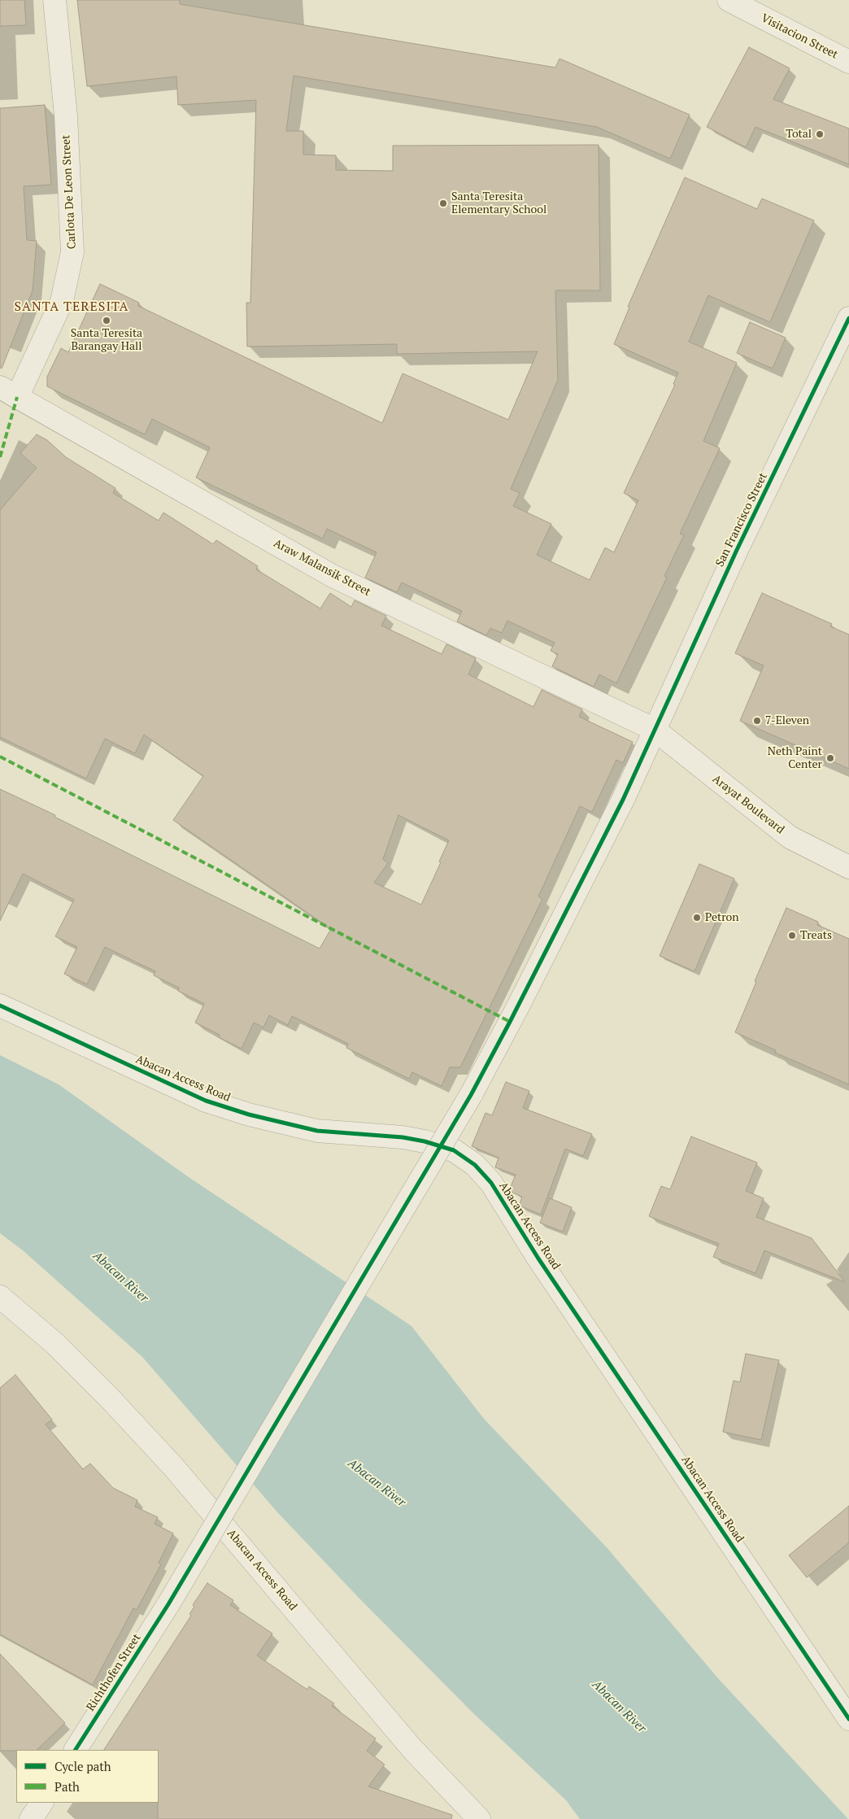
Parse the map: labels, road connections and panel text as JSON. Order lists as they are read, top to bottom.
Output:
{
  "streets": {
    "street": [
      "Visitacion Street",
      "Carlota De Leon Street",
      "San Francisco Street",
      "Araw Malansik Street",
      "Arayat Boulevard",
      "Abacan Access Road",
      "Richthofen Street"
    ]
  },
  "crossings": [
    ["Carlota De Leon Street", "Araw Malansik Street"],
    ["San Francisco Street", "Araw Malansik Street"],
    ["San Francisco Street", "Arayat Boulevard"],
    ["San Francisco Street", "Richthofen Street"],
    ["Araw Malansik Street", "Arayat Boulevard"]
  ],
  "districts": ["SANTA TERESITA"],
  "water": ["Abacan River"],
  "places": [
    "Total",
    "Santa Teresita Elementary School",
    "Santa Teresita Barangay Hall",
    "7-Eleven",
    "Neth Paint Center",
    "Petron",
    "Treats"
  ],
  "legend": ["Cycle path", "Path"]
}
